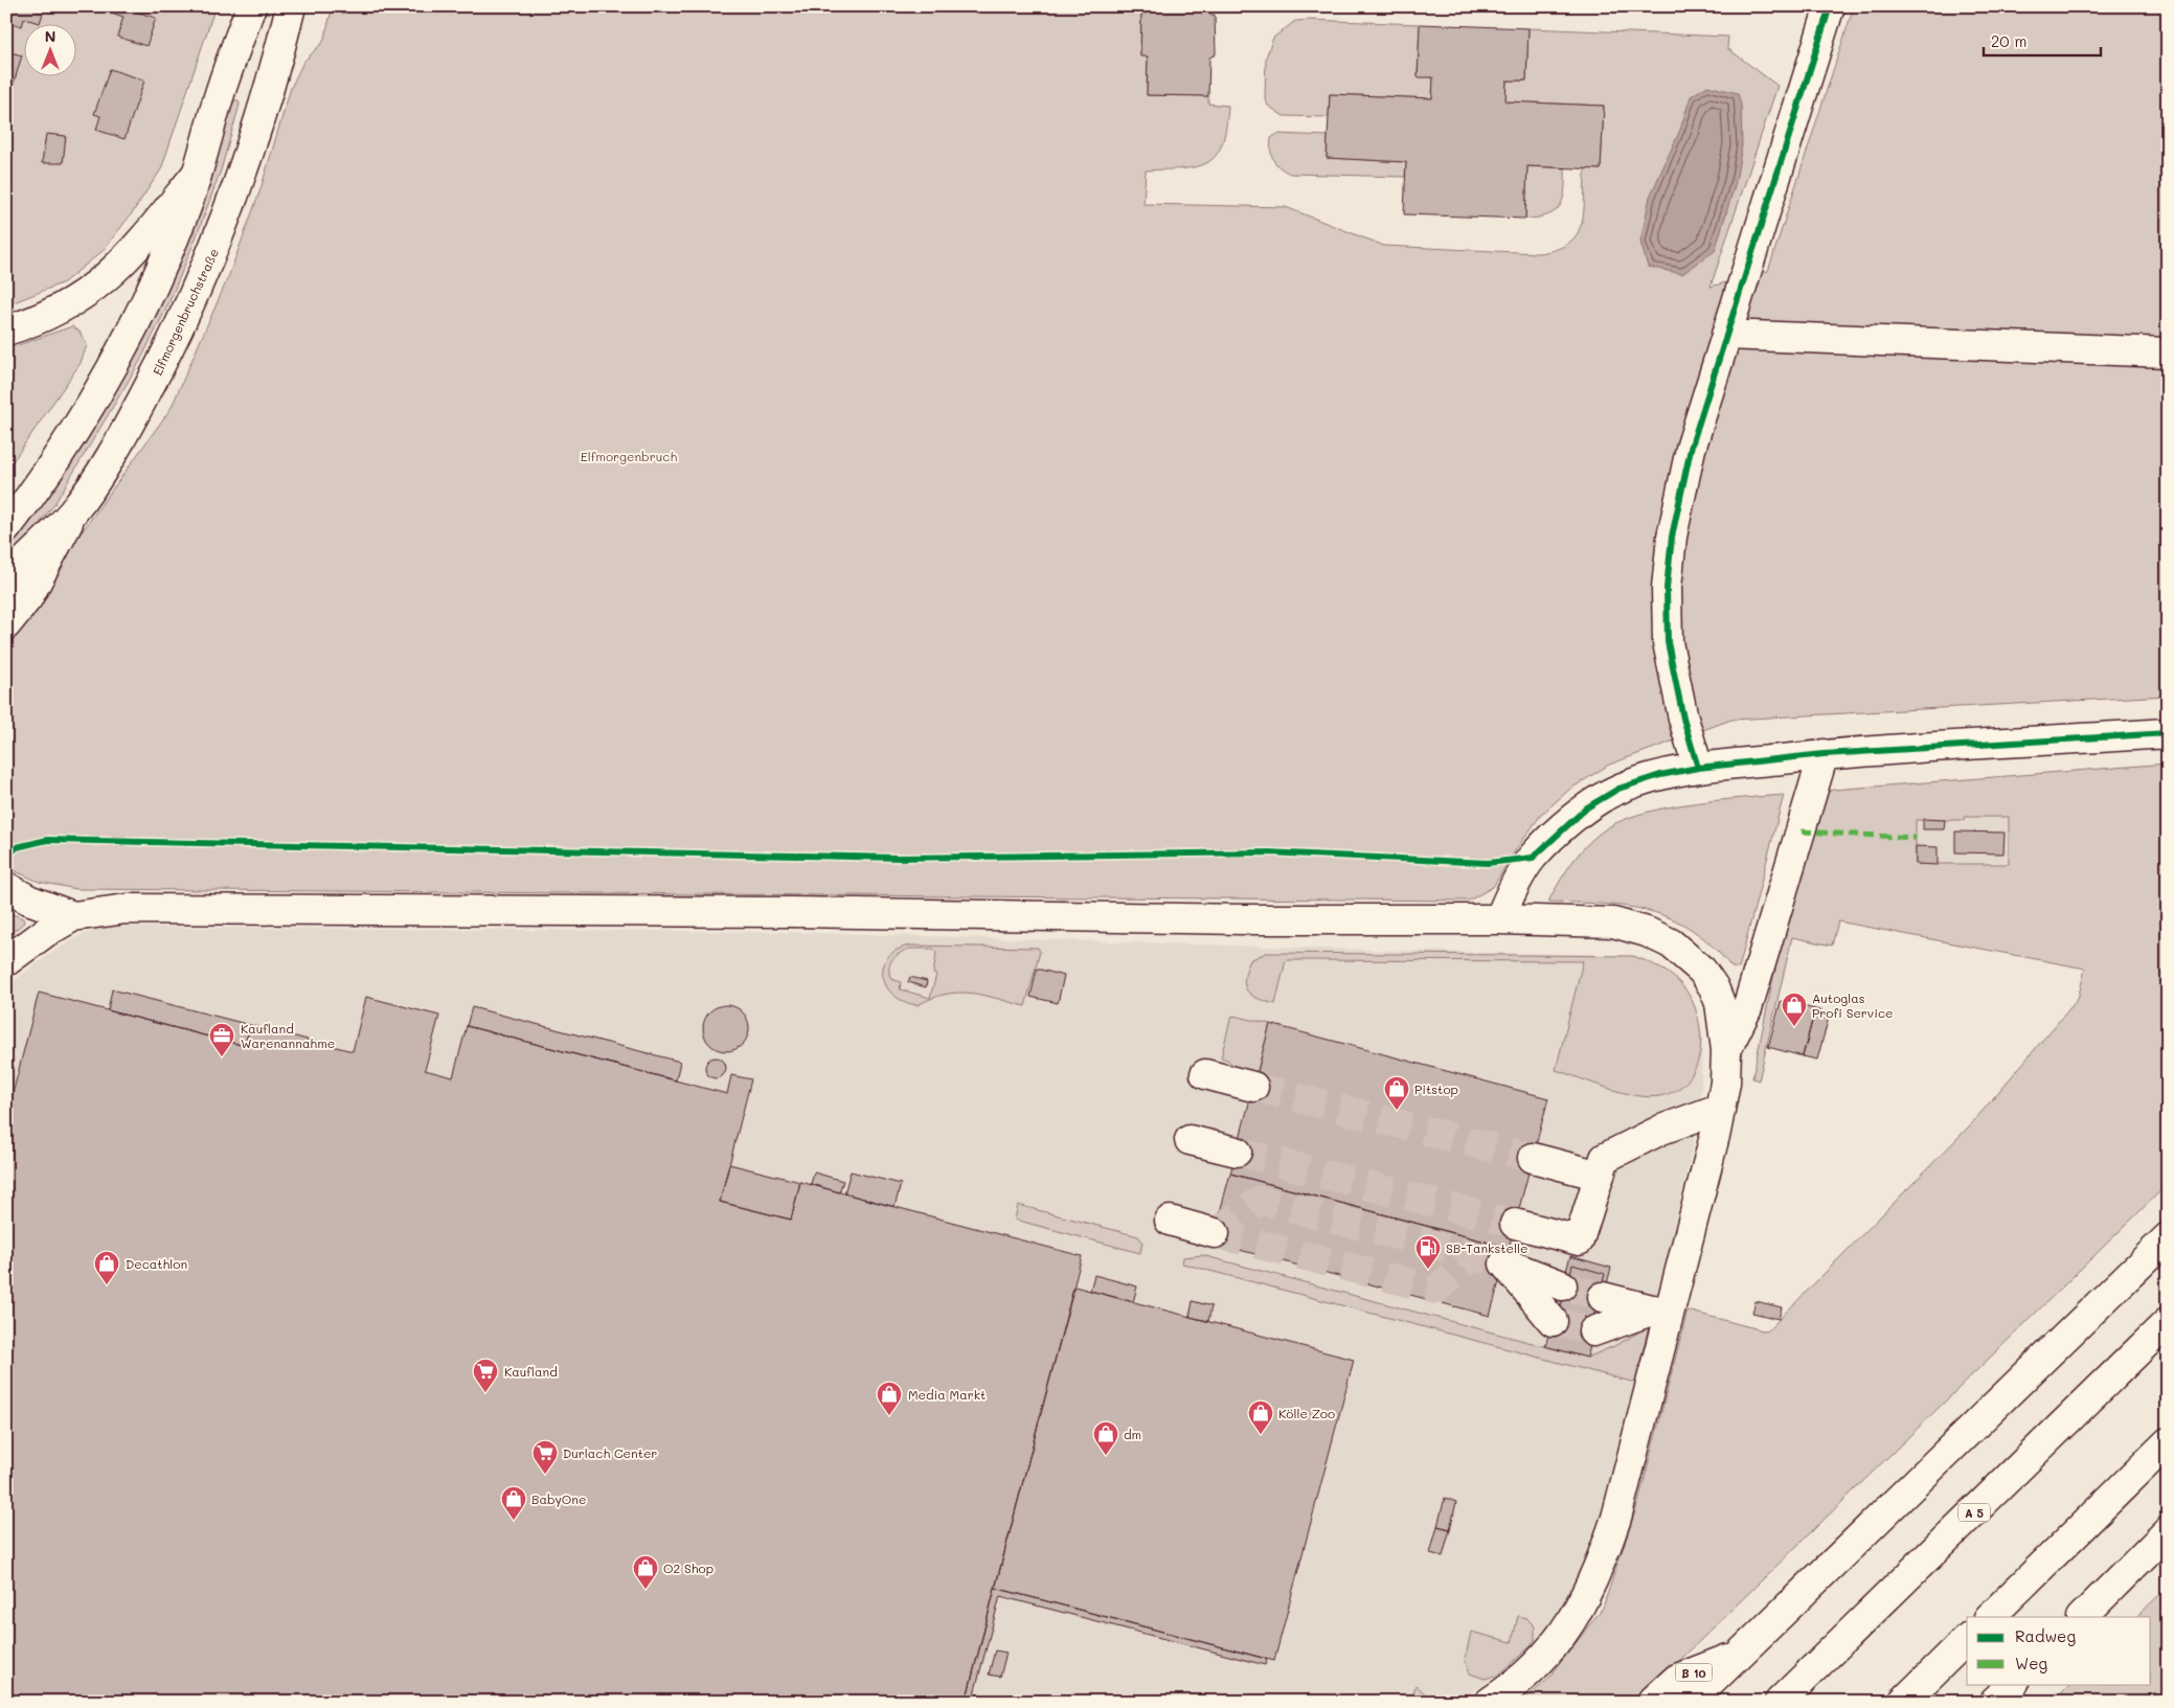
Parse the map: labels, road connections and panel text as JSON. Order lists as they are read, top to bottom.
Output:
{
  "streets": {
    "main road": ["Elfmorgenbruchstraße", "A 5", "B 10"]
  },
  "parks": ["Elfmorgenbruch"],
  "places": {
    "shop": [
      "Autoglas Profi Service",
      "Pitstop",
      "Decathlon",
      "Media Markt",
      "Kölle Zoo",
      "dm",
      "BabyOne",
      "O2 Shop"
    ],
    "office": ["Kaufland Warenannahme"],
    "fuel station": ["SB-Tankstelle"],
    "supermarket": ["Kaufland", "Durlach Center"]
  },
  "legend": ["Radweg", "Weg"],
  "scale_bar": "20 m",
  "north": "top"
}
